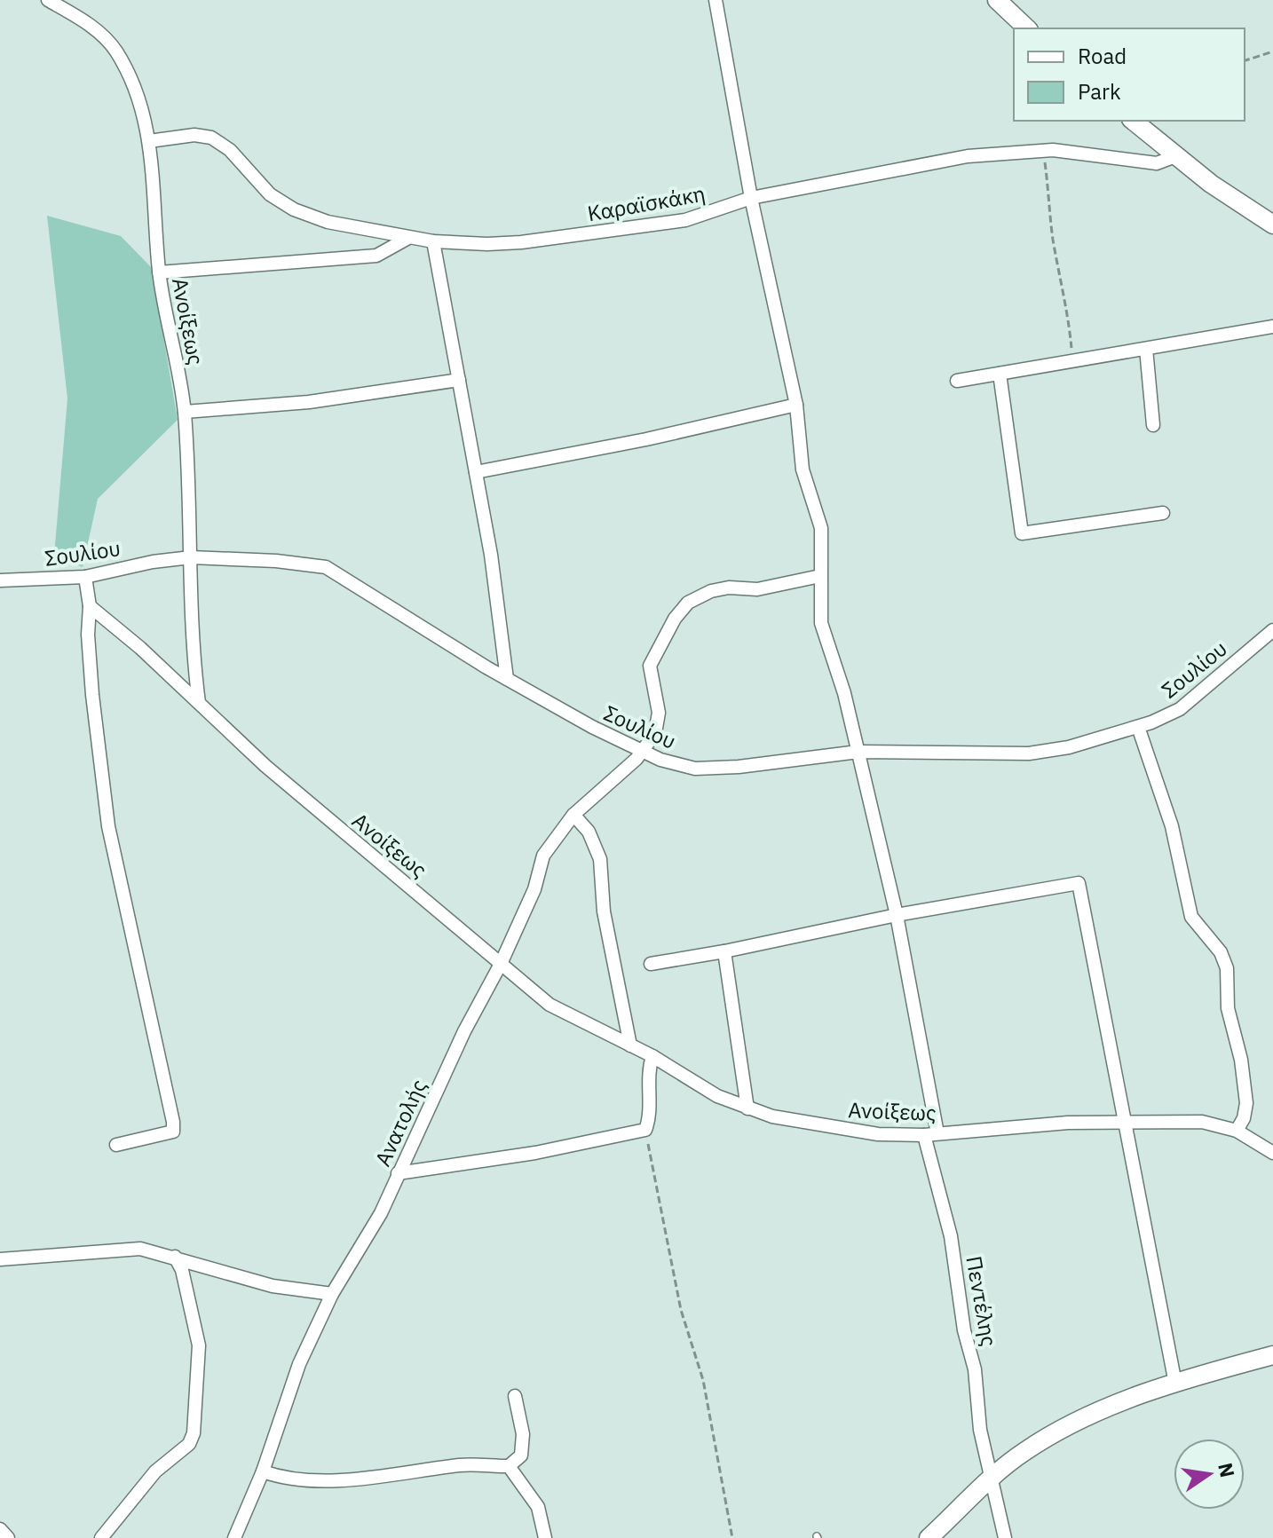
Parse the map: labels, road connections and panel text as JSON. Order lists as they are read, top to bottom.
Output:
{
  "streets": {
    "street": [
      "Καραϊσκάκη",
      "Ανοίξεως",
      "Σουλίου",
      "Ανατολής",
      "Πεντέλης"
    ]
  },
  "crossings": [
    ["Καραϊσκάκη", "Ανοίξεως"],
    ["Καραϊσκάκη", "Πεντέλης"],
    ["Ανοίξεως", "Σουλίου"],
    ["Ανοίξεως", "Ανατολής"],
    ["Ανοίξεως", "Πεντέλης"],
    ["Σουλίου", "Ανατολής"],
    ["Σουλίου", "Πεντέλης"]
  ],
  "legend": ["Road", "Park"],
  "north": "right"
}
